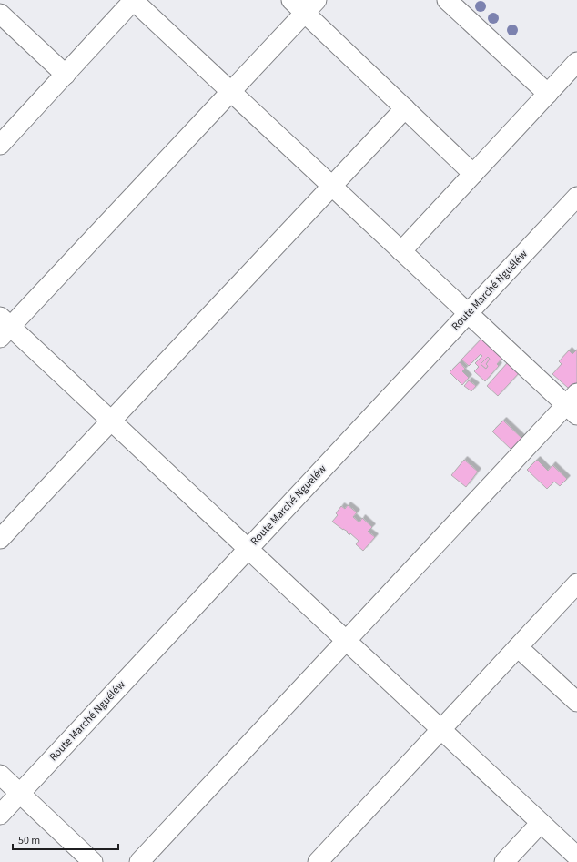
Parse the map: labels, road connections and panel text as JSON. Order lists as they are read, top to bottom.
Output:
{
  "streets": {
    "street": ["Route Marché Nguéléw"]
  },
  "scale_bar": "50 m"
}
